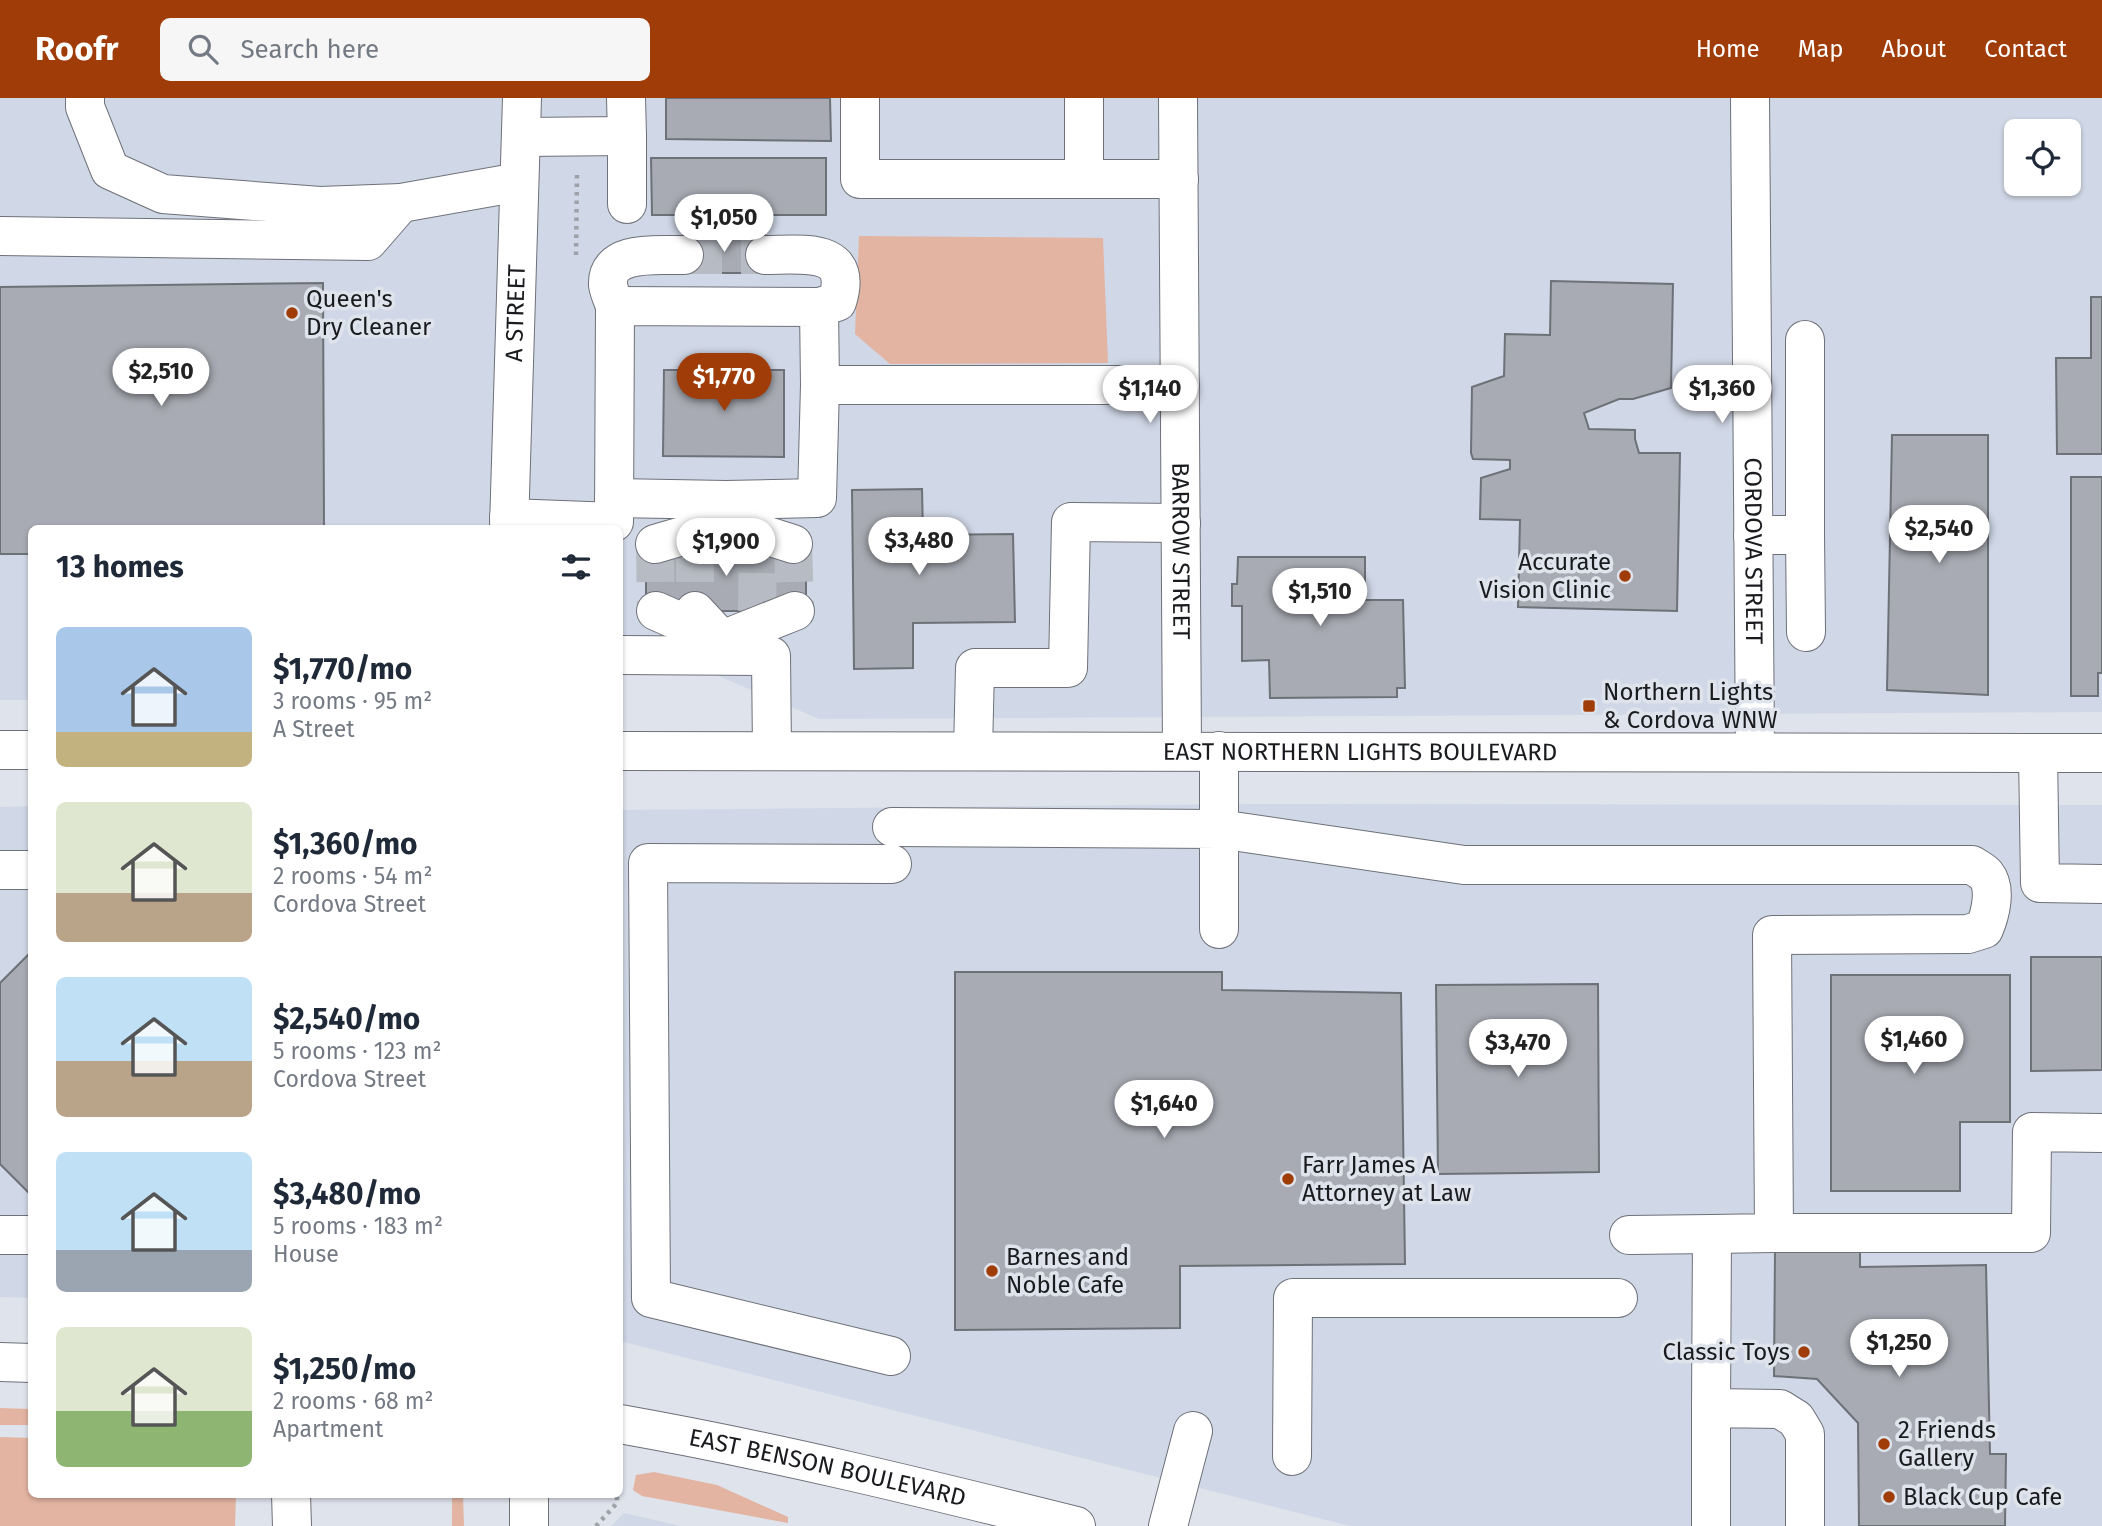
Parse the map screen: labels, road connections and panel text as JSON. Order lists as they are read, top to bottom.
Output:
{
  "streets": {
    "main road": [
      "A STREET",
      "BARROW STREET",
      "CORDOVA STREET",
      "EAST NORTHERN LIGHTS BOULEVARD",
      "EAST BENSON BOULEVARD"
    ]
  },
  "crossings": [
    ["BARROW STREET", "EAST NORTHERN LIGHTS BOULEVARD"],
    ["CORDOVA STREET", "EAST NORTHERN LIGHTS BOULEVARD"]
  ],
  "places": {
    "other": [
      "Queen's Dry Cleaner",
      "Accurate Vision Clinic",
      "Farr James A Attorney at Law",
      "Barnes and Noble Cafe",
      "Classic Toys",
      "2 Friends Gallery",
      "Black Cup Cafe"
    ],
    "transit": ["Northern Lights & Cordova WNW"]
  },
  "page": {
    "header": "Roofr",
    "search": "Search here",
    "nav": [
      "Home",
      "Map",
      "About",
      "Contact"
    ],
    "price": [
      "$1,050",
      "$2,510",
      "$1,770",
      "$1,140",
      "$1,360",
      "$2,540",
      "$3,480",
      "$1,900",
      "$1,510",
      "$1,460",
      "$3,470",
      "$1,640",
      "$1,250"
    ],
    "heading": "13 homes",
    "list": [
      {
        "name": "$1,770/mo",
        "note": "3 rooms · 95 m² · A Street"
      },
      {
        "name": "$1,360/mo",
        "note": "2 rooms · 54 m² · Cordova Street"
      },
      {
        "name": "$2,540/mo",
        "note": "5 rooms · 123 m² · Cordova Street"
      },
      {
        "name": "$3,480/mo",
        "note": "5 rooms · 183 m² · House"
      },
      {
        "name": "$1,250/mo",
        "note": "2 rooms · 68 m² · Apartment"
      }
    ]
  }
}
